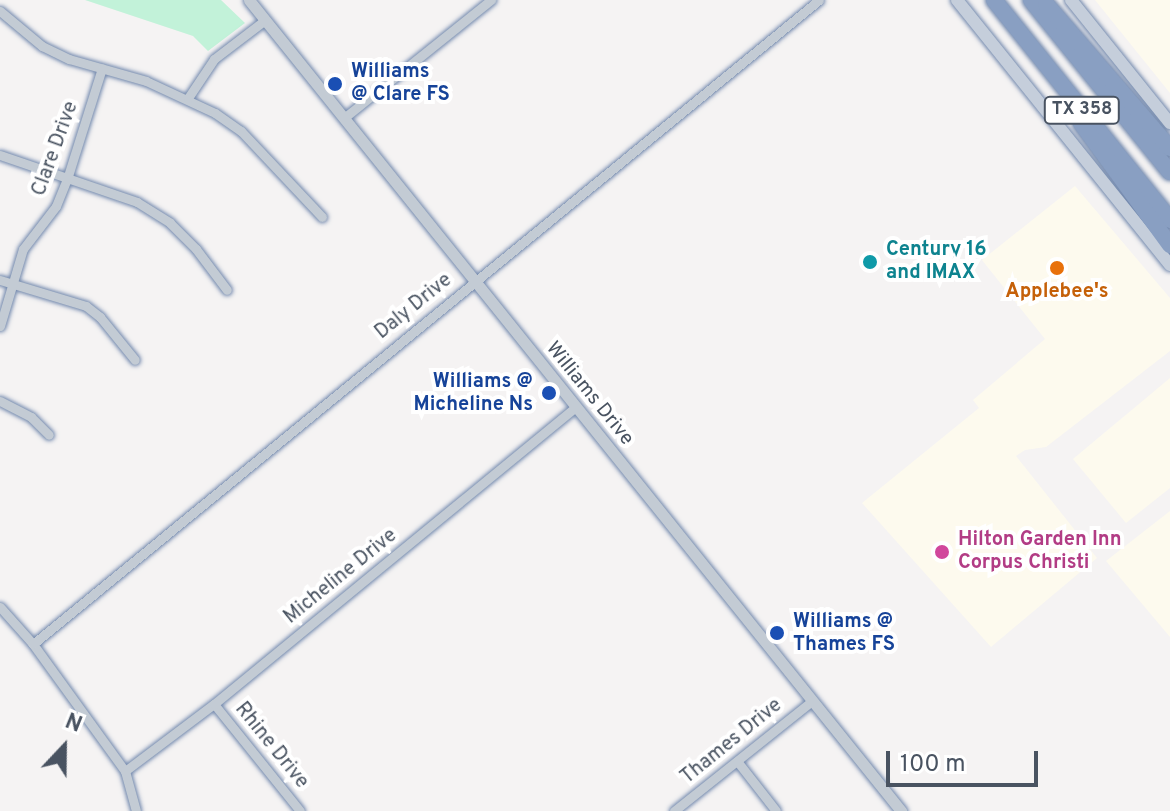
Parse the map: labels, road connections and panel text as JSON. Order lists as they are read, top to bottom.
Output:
{
  "streets": {
    "highway": ["TX 358"],
    "street": [
      "Clare Drive",
      "Daly Drive",
      "Williams Drive",
      "Micheline Drive",
      "Thames Drive",
      "Rhine Drive"
    ]
  },
  "crossings": [
    ["Daly Drive", "Williams Drive"],
    ["Williams Drive", "Micheline Drive"],
    ["Williams Drive", "Thames Drive"],
    ["Micheline Drive", "Rhine Drive"]
  ],
  "places": [
    "Williams @ Clare FS",
    "Century 16 and IMAX",
    "Applebee's",
    "Williams @ Micheline Ns",
    "Hilton Garden Inn Corpus Christi",
    "Williams @ Thames FS"
  ],
  "scale_bar": "100 m",
  "north": "top"
}
